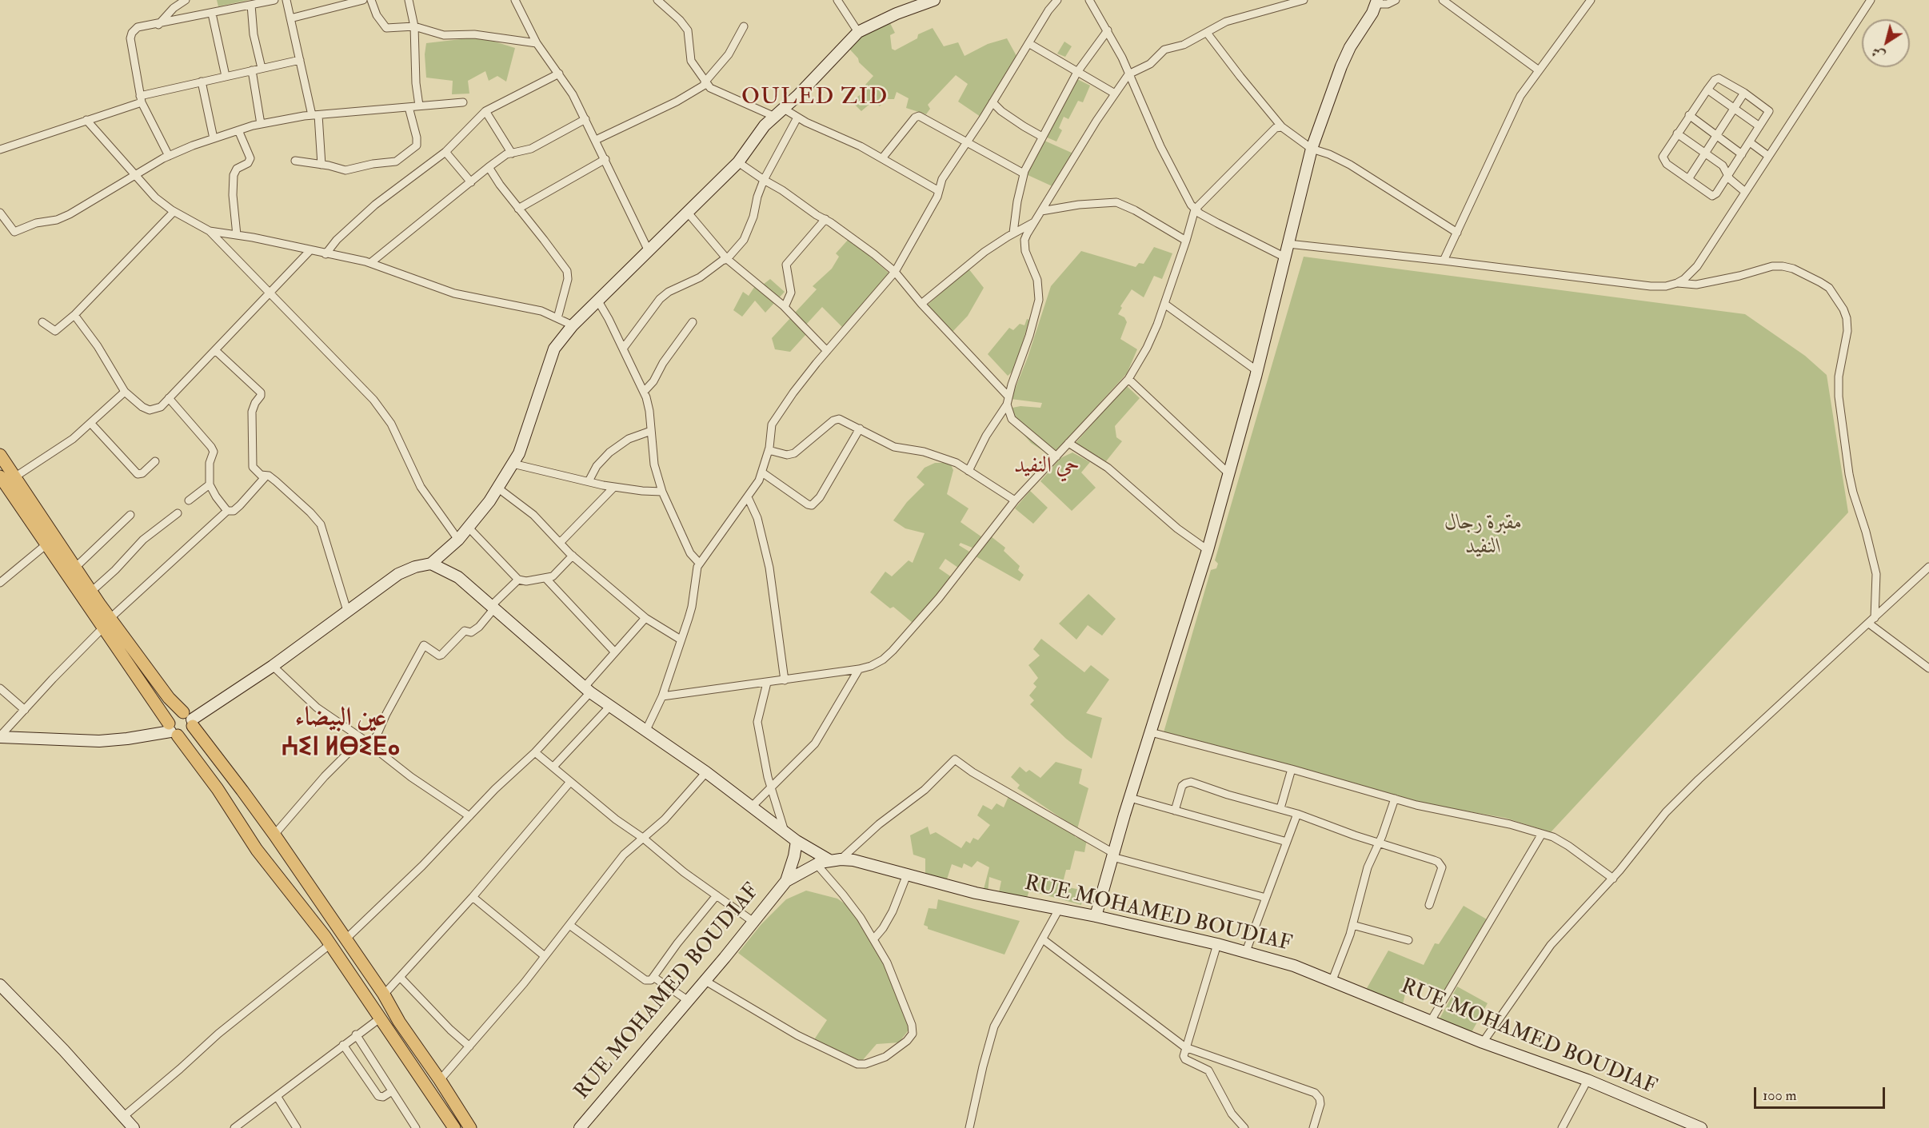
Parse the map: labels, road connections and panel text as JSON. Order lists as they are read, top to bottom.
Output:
{
  "streets": {
    "main road": ["RUE MOHAMED BOUDIAF"]
  },
  "districts": ["OULED ZID", "حي النفيد", "عين البيضاء ⵄⵉⵏ ⵍⴱⵉⴹⴰ"],
  "parks": ["مقبرة رجال النفيد"],
  "scale_bar": "100 m",
  "north": "bottom left"
}
